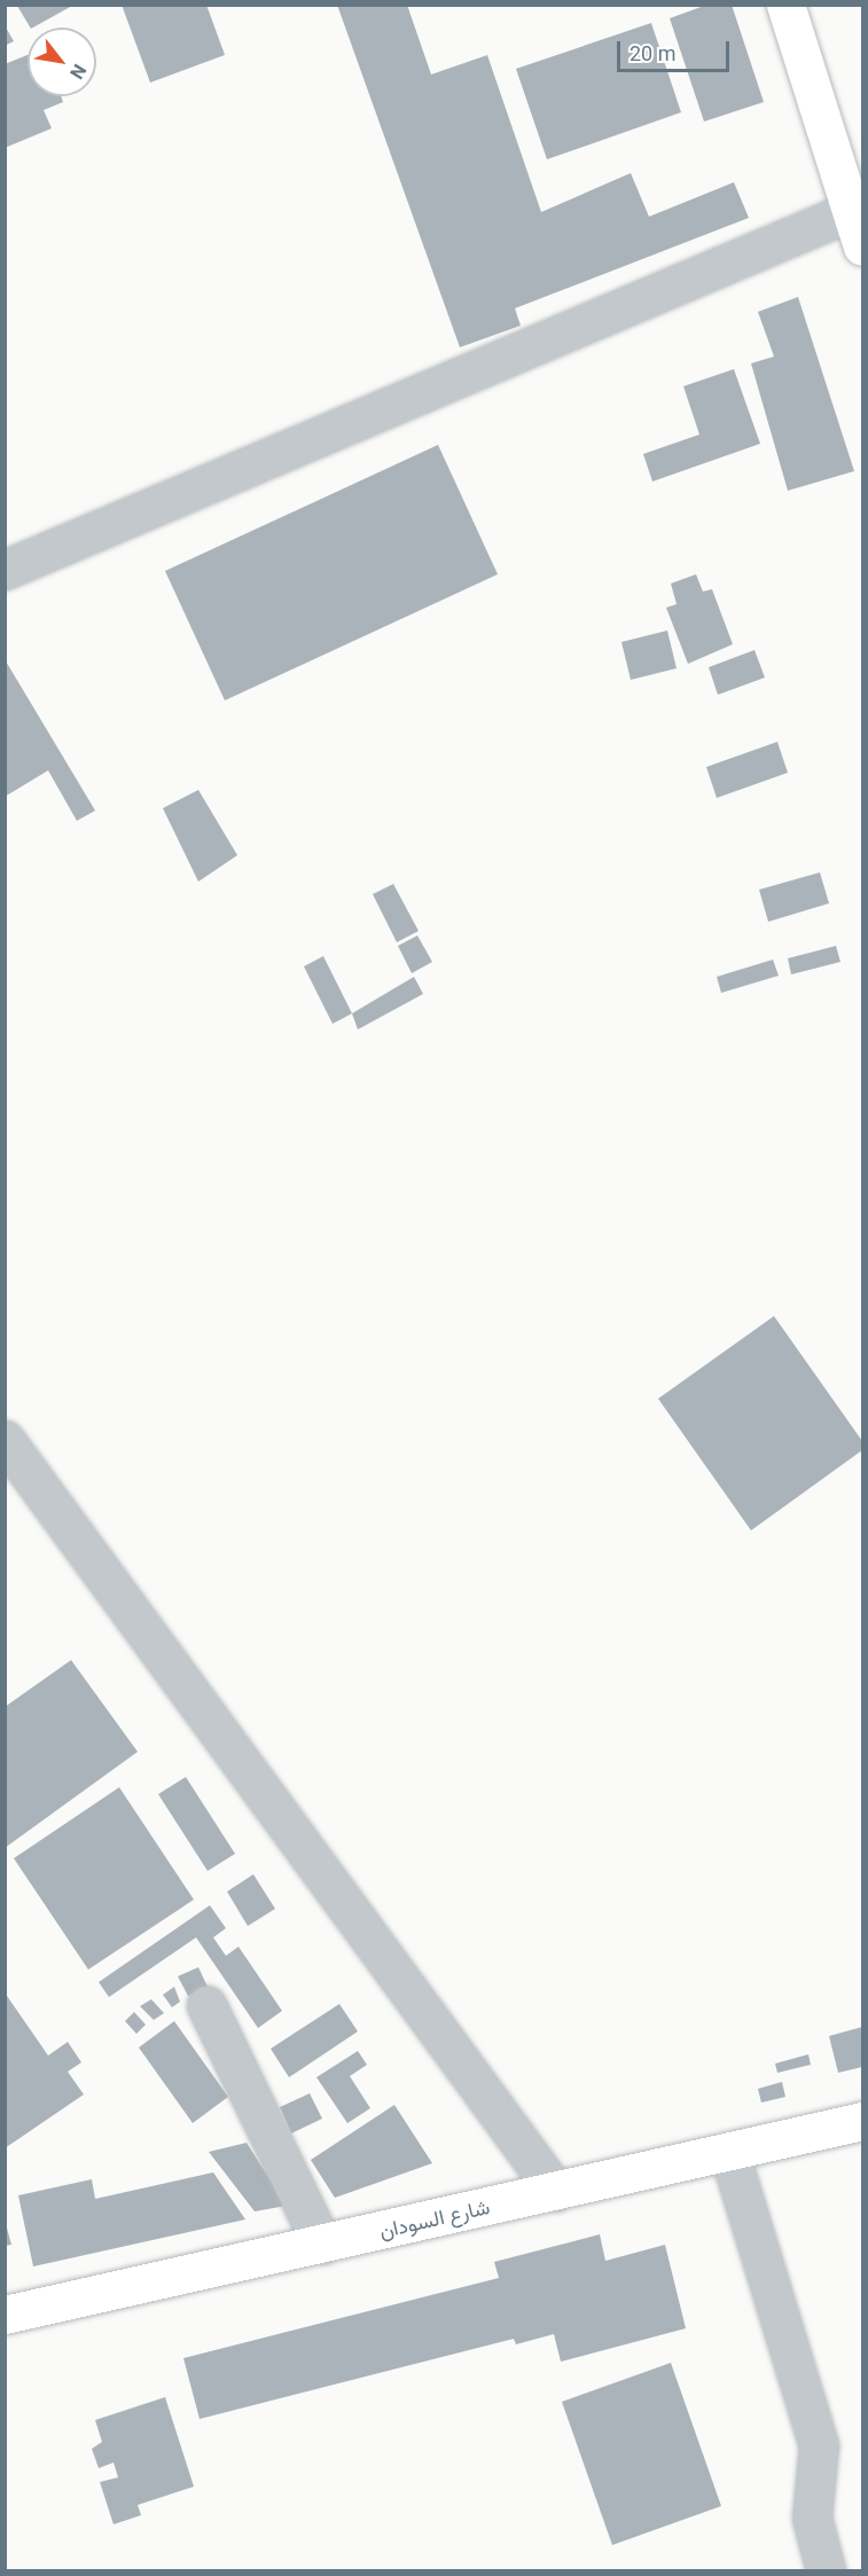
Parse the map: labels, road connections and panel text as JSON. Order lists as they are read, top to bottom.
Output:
{
  "streets": {
    "main road": ["شارع السودان"]
  },
  "scale_bar": "20 m",
  "north": "bottom right"
}
